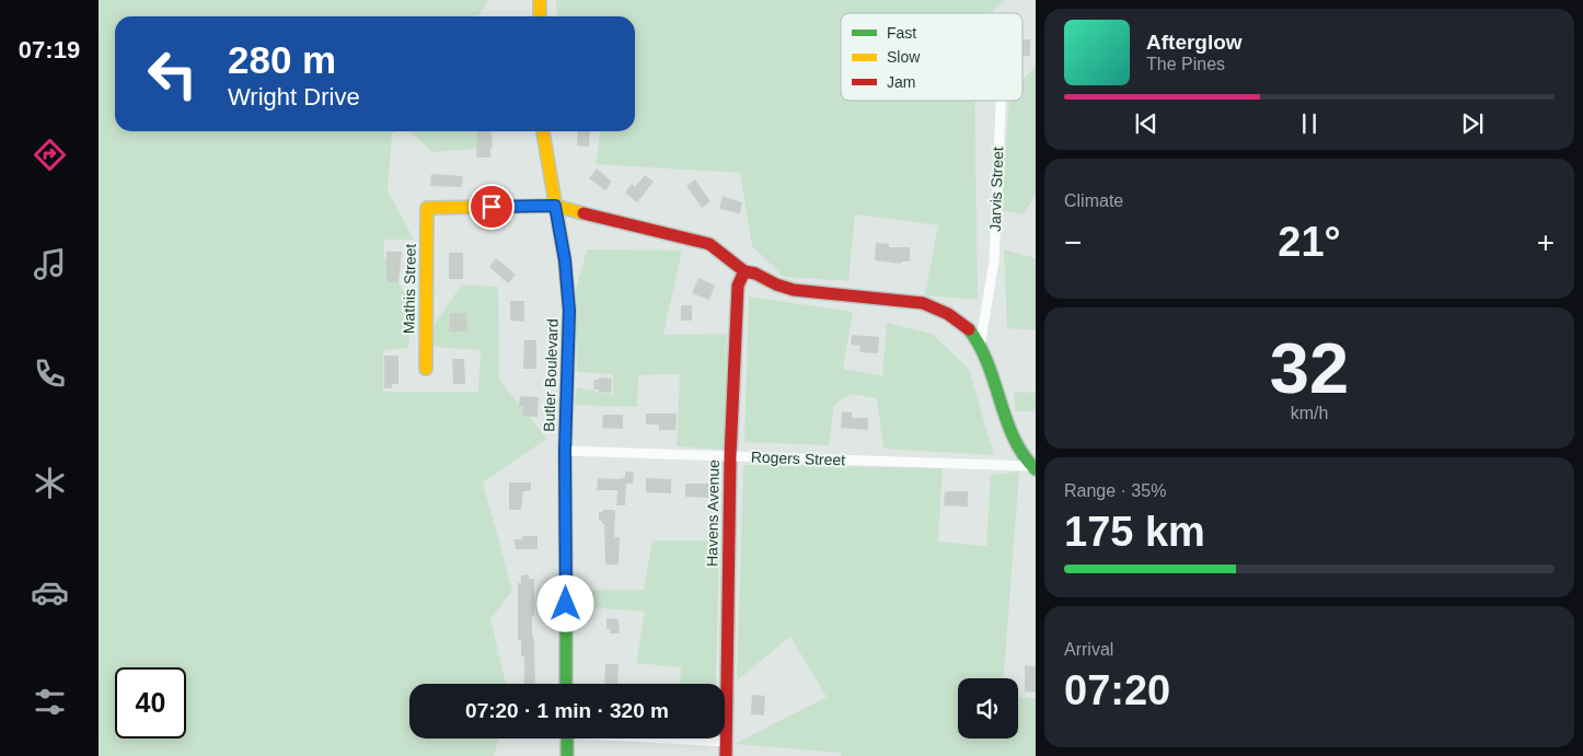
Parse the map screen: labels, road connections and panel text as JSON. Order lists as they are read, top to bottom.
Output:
{
  "streets": {
    "street": [
      "Jarvis Street",
      "Mathis Street",
      "Butler Boulevard",
      "Rogers Street",
      "Havens Avenue"
    ]
  },
  "crossings": [
    ["Mathis Street", "Butler Boulevard"],
    ["Butler Boulevard", "Rogers Street"],
    ["Rogers Street", "Havens Avenue"]
  ],
  "legend": ["Fast", "Slow", "Jam"],
  "page": {
    "tabs": "07:19",
    "turn": ["280 m", "Wright Drive"],
    "song": ["Afterglow", "The Pines"],
    "tile": [
      "Climate",
      ["32", "km/h"],
      ["Range · 35%", "175 km"],
      ["Arrival", "07:20"]
    ],
    "heat": ["−", "21°", "+"],
    "limit": "40",
    "trip": "07:20 · 1 min · 320 m"
  }
}
